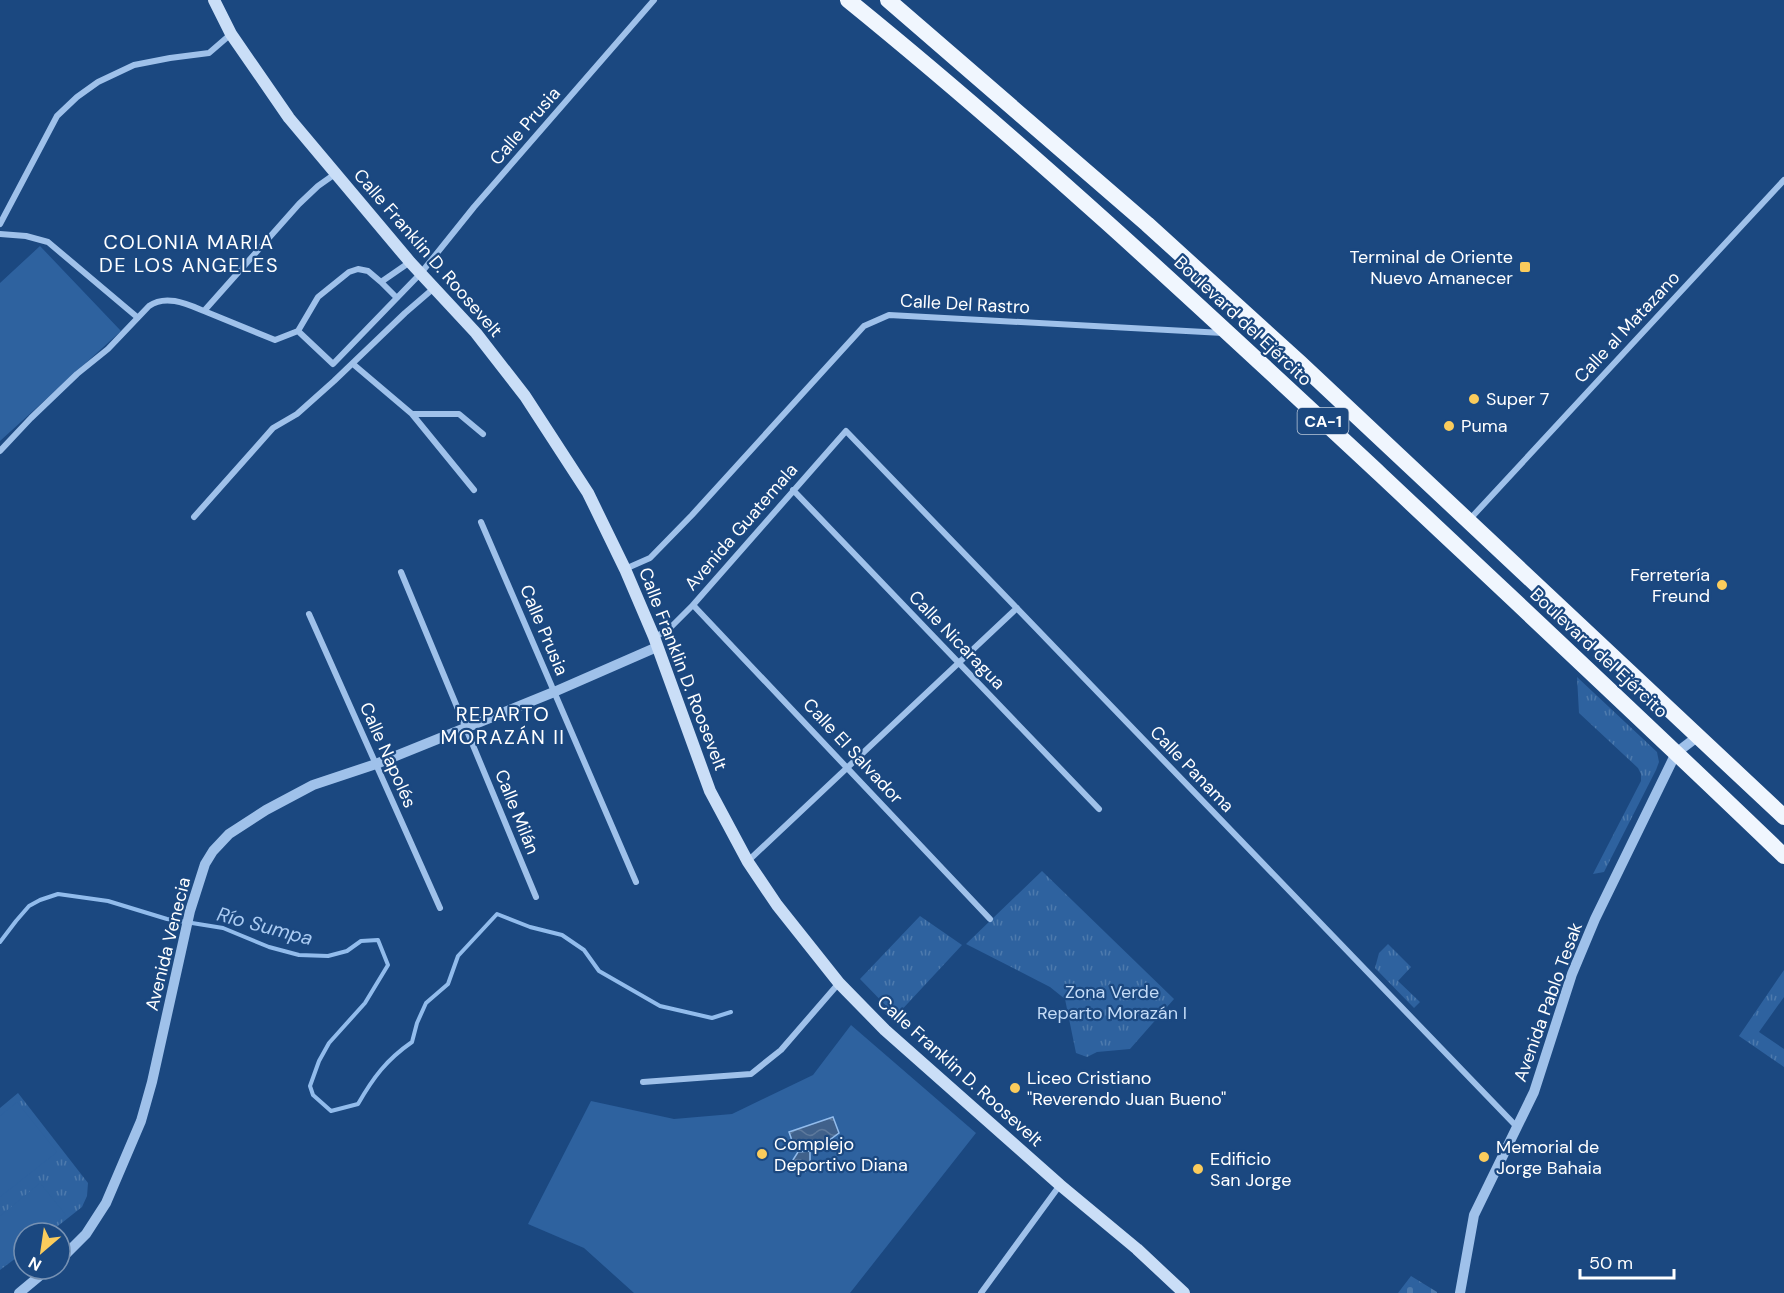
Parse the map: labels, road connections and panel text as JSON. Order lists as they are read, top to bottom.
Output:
{
  "streets": {
    "highway": ["Boulevard del Ejército", "CA-1"],
    "main road": ["Calle Franklin D. Roosevelt"],
    "street": [
      "Calle Prusia",
      "Calle Del Rastro",
      "Calle al Matazano",
      "Avenida Guatemala",
      "Calle Nicaragua",
      "Calle El Salvador",
      "Calle Napolés",
      "Calle Panama",
      "Calle Milán",
      "Avenida Venecia",
      "Avenida Pablo Tesak"
    ]
  },
  "crossings": [
    ["Calle Prusia", "Calle Franklin D. Roosevelt"],
    ["Calle Prusia", "Avenida Venecia"],
    ["Calle Franklin D. Roosevelt", "Calle Del Rastro"],
    ["Calle Franklin D. Roosevelt", "Avenida Guatemala"],
    ["Calle Franklin D. Roosevelt", "Avenida Venecia"],
    ["Calle Del Rastro", "Boulevard del Ejército"],
    ["Boulevard del Ejército", "Calle al Matazano"],
    ["Boulevard del Ejército", "Avenida Pablo Tesak"],
    ["Avenida Guatemala", "Calle Nicaragua"],
    ["Avenida Guatemala", "Calle El Salvador"],
    ["Avenida Guatemala", "Calle Panama"],
    ["Avenida Guatemala", "Avenida Venecia"],
    ["Calle Napolés", "Avenida Venecia"],
    ["Calle Panama", "Avenida Pablo Tesak"],
    ["Calle Milán", "Avenida Venecia"]
  ],
  "districts": ["COLONIA MARIA DE LOS ANGELES", "REPARTO MORAZÁN II"],
  "water": ["Río Sumpa"],
  "parks": ["Zona Verde Reparto Morazán I"],
  "places": {
    "transit": ["Terminal de Oriente Nuevo Amanecer"],
    "other": [
      "Super 7",
      "Puma",
      "Ferretería Freund",
      "Liceo Cristiano \"Reverendo Juan Bueno\"",
      "Complejo Deportivo Diana",
      "Memorial de Jorge Bahaia",
      "Edificio San Jorge"
    ]
  },
  "scale_bar": "50 m",
  "north": "bottom left"
}
